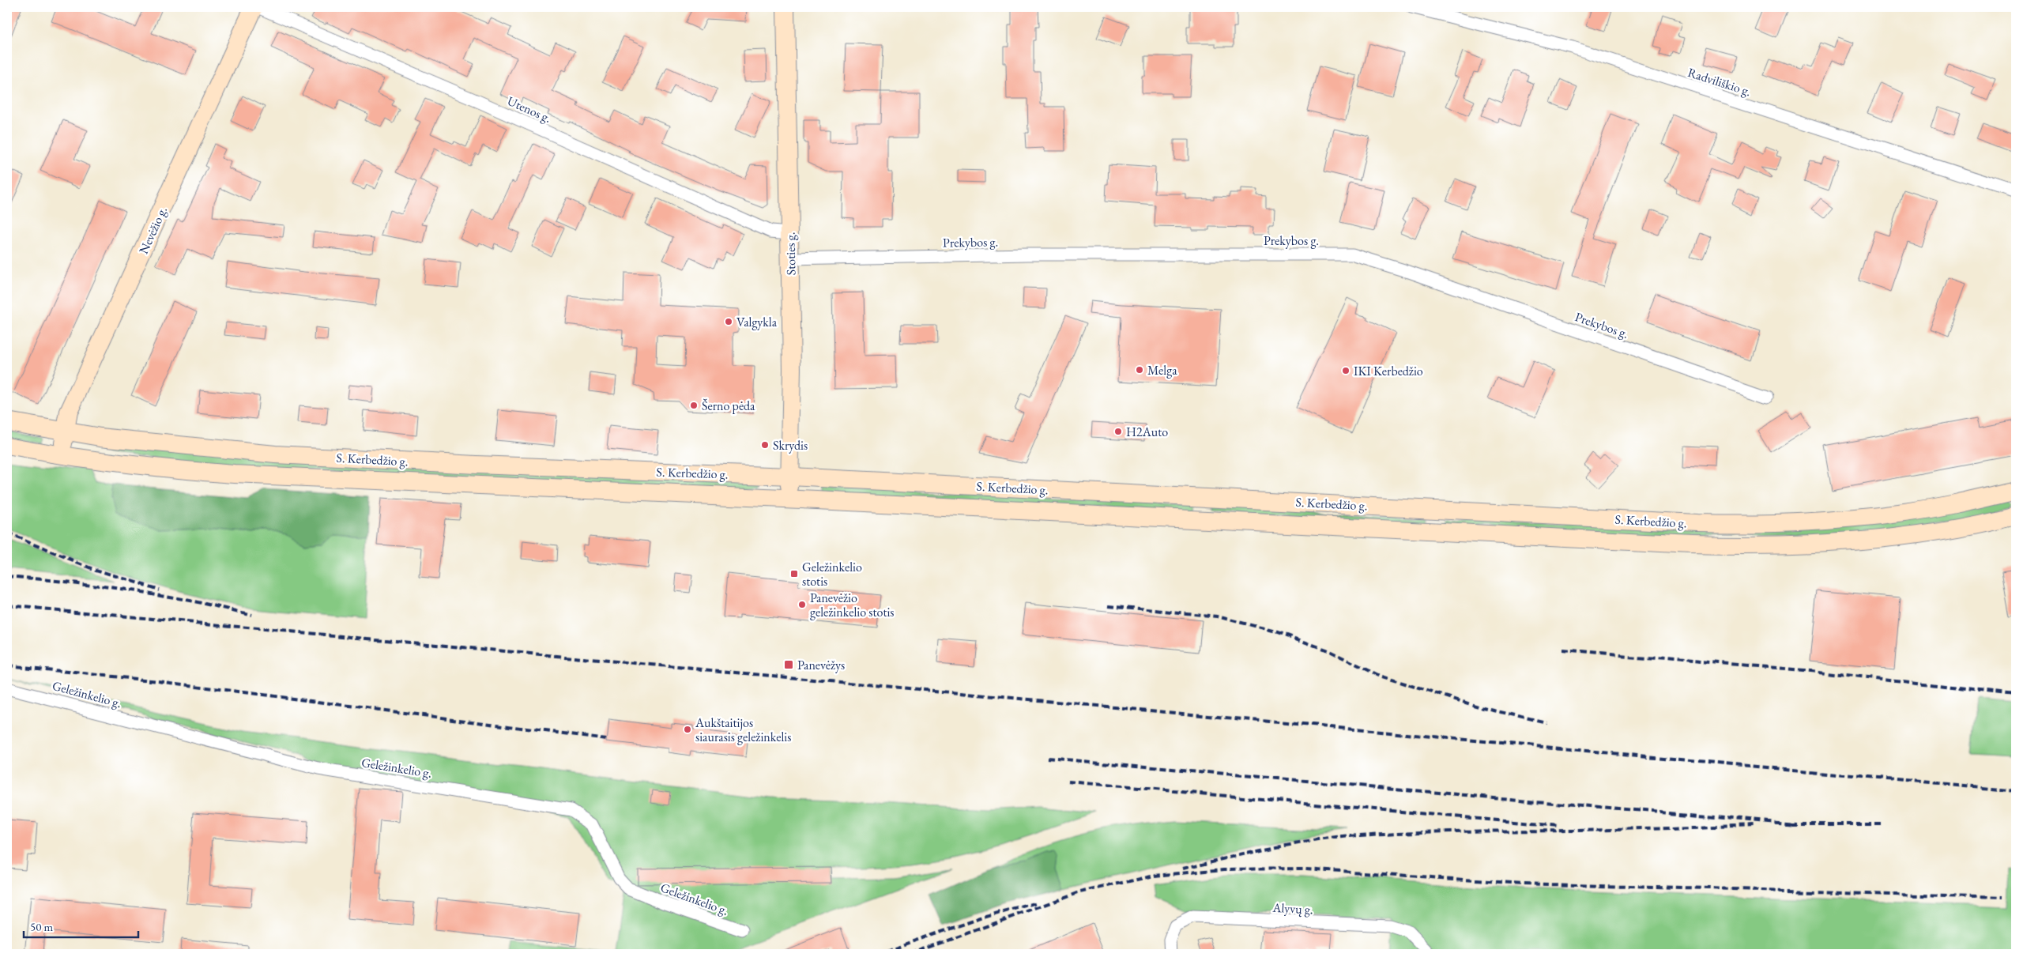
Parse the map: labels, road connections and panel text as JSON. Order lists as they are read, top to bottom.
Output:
{
  "streets": {
    "main road": ["Nevėžio g.", "Stoties g.", "S. Kerbedžio g."],
    "street": [
      "Radviliškio g.",
      "Utenos g.",
      "Prekybos g.",
      "Geležinkelio g.",
      "Alyvų g."
    ]
  },
  "crossings": [
    ["Utenos g.", "Stoties g."],
    ["Nevėžio g.", "S. Kerbedžio g."],
    ["Prekybos g.", "Stoties g."],
    ["Stoties g.", "S. Kerbedžio g."]
  ],
  "places": {
    "other": [
      "Valgykla",
      "Melga",
      "IKI Kerbedžio",
      "Šerno pėda",
      "H2Auto",
      "Skrydis",
      "Panevėžio geležinkelio stotis",
      "Aukštaitijos siaurasis geležinkelis"
    ],
    "transit": ["Geležinkelio stotis", "Panevėžys"]
  },
  "scale_bar": "50 m"
}
